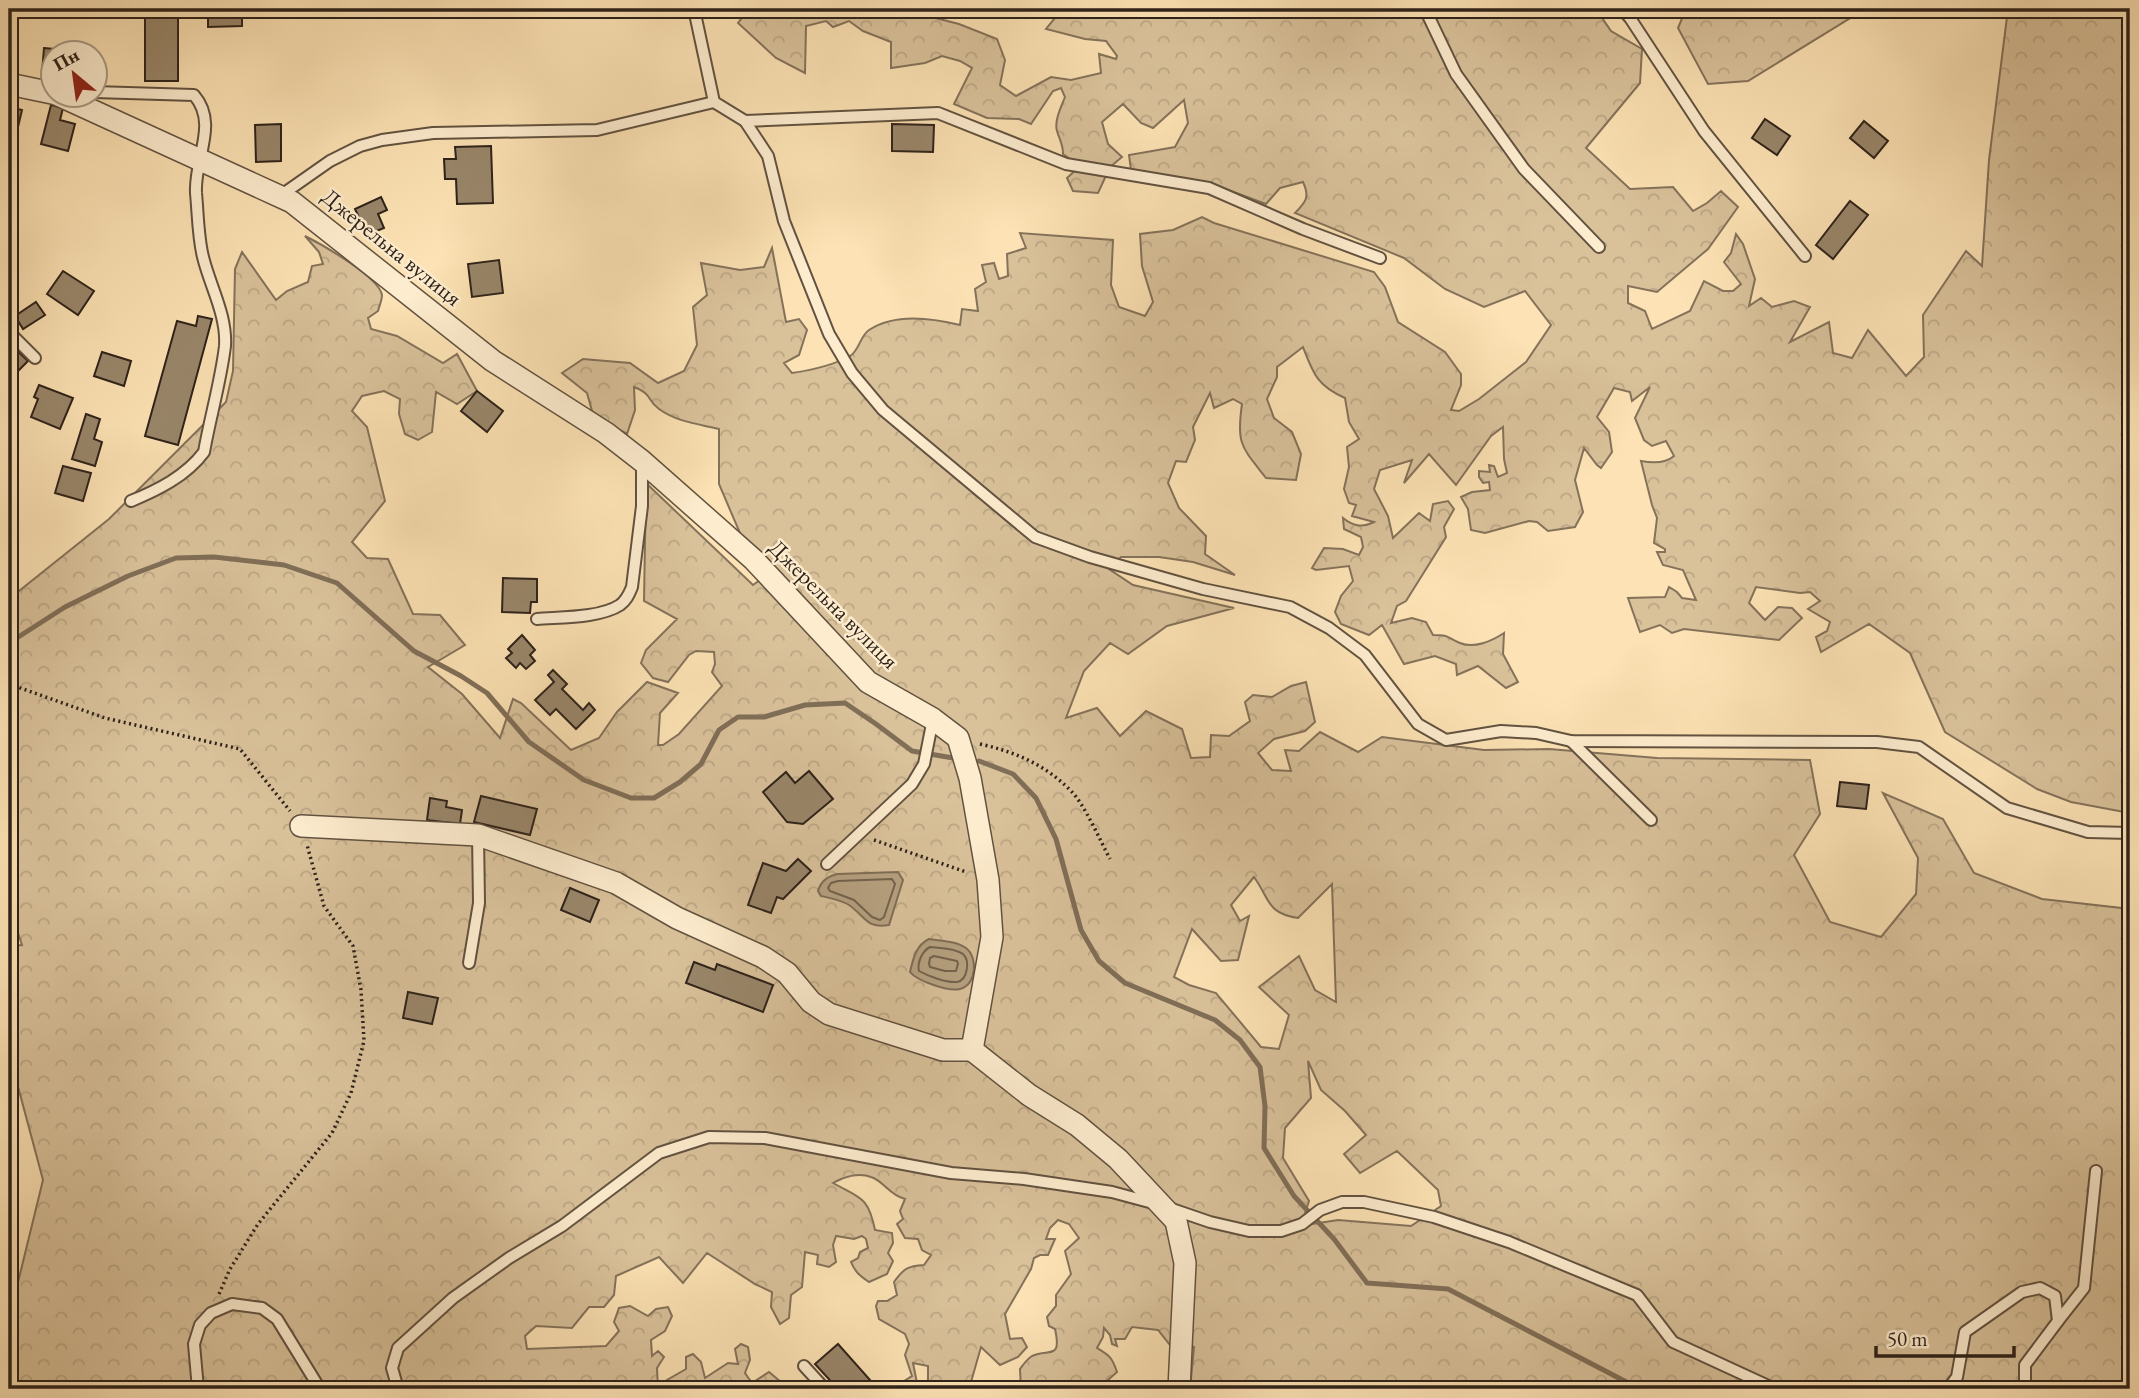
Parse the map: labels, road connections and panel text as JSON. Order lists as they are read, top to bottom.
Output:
{
  "streets": {
    "street": ["Джерельна вулиця"]
  },
  "scale_bar": "50 m",
  "north": "top left"
}
